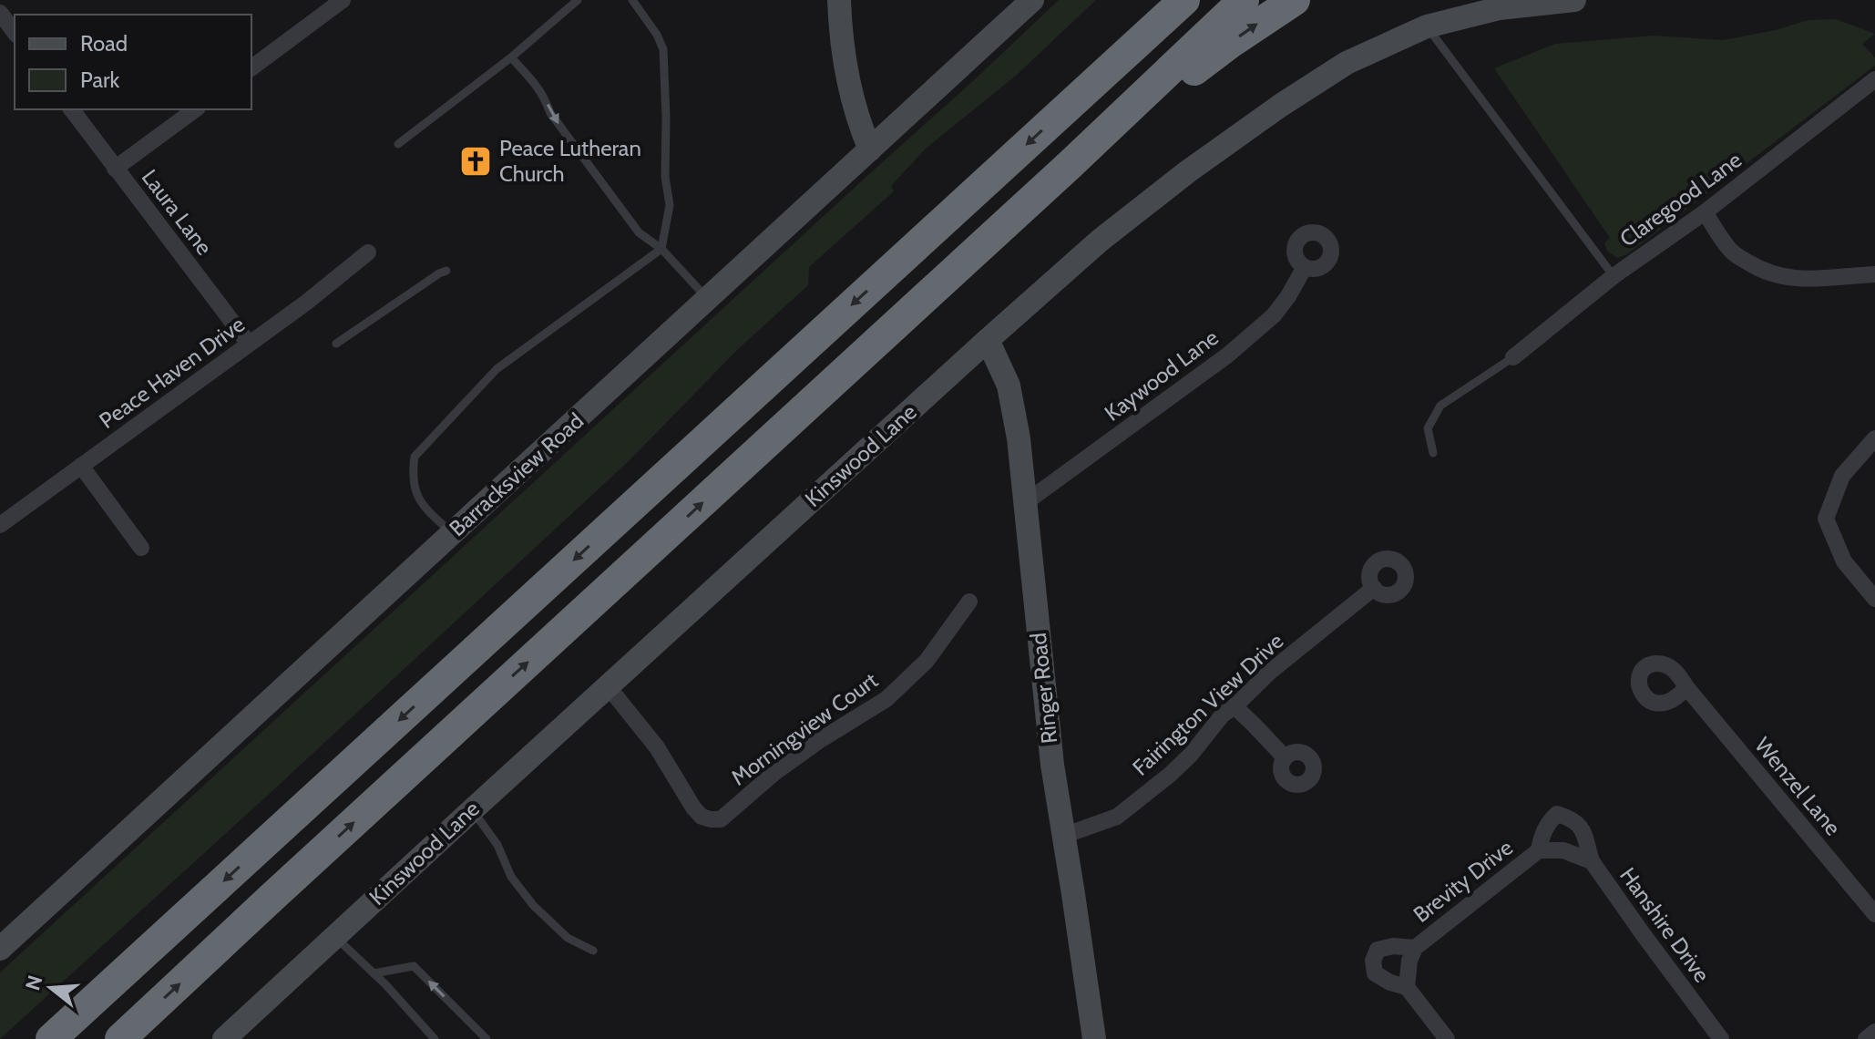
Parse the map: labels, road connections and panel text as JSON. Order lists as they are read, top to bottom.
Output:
{
  "streets": {
    "street": [
      "Claregood Lane",
      "Laura Lane",
      "Peace Haven Drive",
      "Kaywood Lane",
      "Kinswood Lane",
      "Barracksview Road",
      "Ringer Road",
      "Fairington View Drive",
      "Morningview Court",
      "Wenzel Lane",
      "Brevity Drive",
      "Hanshire Drive"
    ]
  },
  "crossings": [
    ["Laura Lane", "Peace Haven Drive"],
    ["Kaywood Lane", "Ringer Road"],
    ["Kinswood Lane", "Ringer Road"],
    ["Kinswood Lane", "Morningview Court"],
    ["Ringer Road", "Fairington View Drive"],
    ["Brevity Drive", "Hanshire Drive"]
  ],
  "places": {
    "church": ["Peace Lutheran Church"]
  },
  "legend": ["Road", "Park"],
  "north": "left"
}
